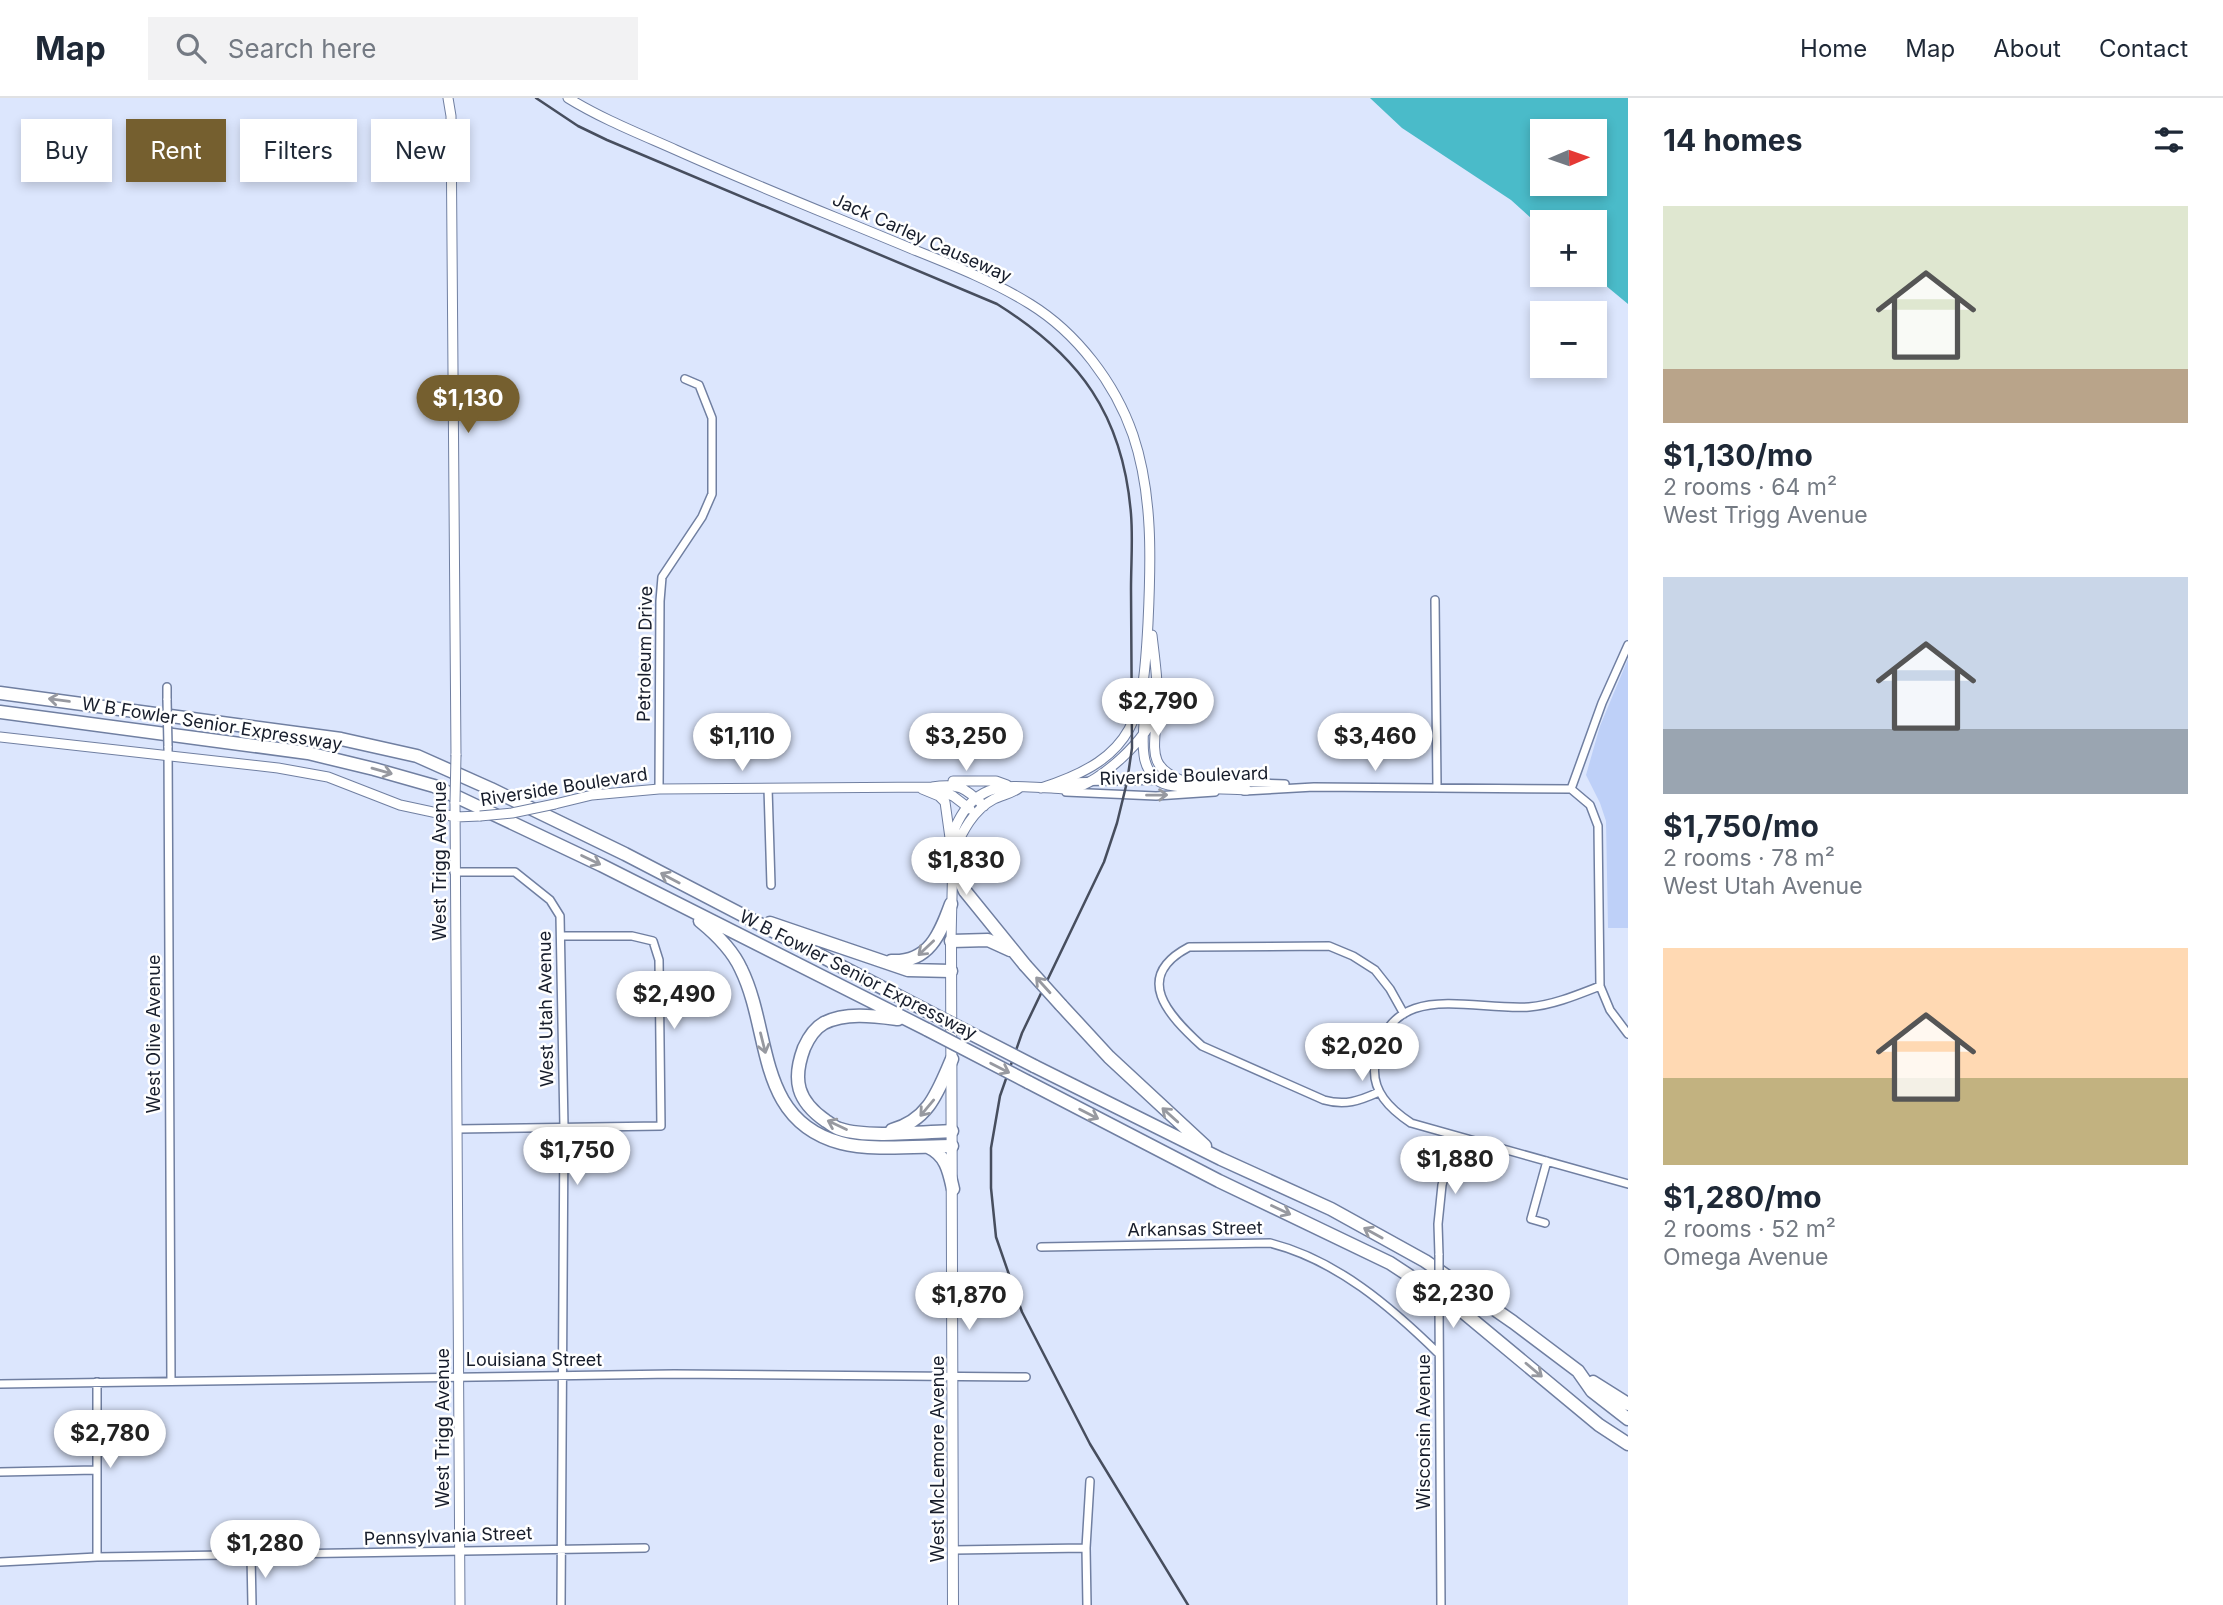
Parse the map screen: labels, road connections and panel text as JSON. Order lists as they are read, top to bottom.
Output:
{
  "streets": {
    "highway": ["W B Fowler Senior Expressway"],
    "main road": ["West McLemore Avenue"],
    "street": [
      "Jack Carley Causeway",
      "Petroleum Drive",
      "Riverside Boulevard",
      "West Trigg Avenue",
      "West Utah Avenue",
      "West Olive Avenue",
      "Arkansas Street",
      "Louisiana Street",
      "Wisconsin Avenue",
      "Pennsylvania Street"
    ]
  },
  "crossings": [
    ["Jack Carley Causeway", "Riverside Boulevard"],
    ["Petroleum Drive", "Riverside Boulevard"],
    ["Riverside Boulevard", "West Trigg Avenue"],
    ["Riverside Boulevard", "West Olive Avenue"],
    ["Riverside Boulevard", "West McLemore Avenue"],
    ["West Trigg Avenue", "West Utah Avenue"],
    ["West Trigg Avenue", "Louisiana Street"],
    ["West Trigg Avenue", "Pennsylvania Street"],
    ["West Utah Avenue", "Louisiana Street"],
    ["West Utah Avenue", "Pennsylvania Street"],
    ["West Olive Avenue", "Louisiana Street"],
    ["Arkansas Street", "Wisconsin Avenue"],
    ["Louisiana Street", "West McLemore Avenue"]
  ],
  "north": "right",
  "page": {
    "header": "Map",
    "search": "Search here",
    "nav": [
      "Home",
      "Map",
      "About",
      "Contact"
    ],
    "heading": "14 homes",
    "map_buttons": ["+", "−"],
    "chip": [
      "Buy",
      "Rent",
      "Filters",
      "New"
    ],
    "list": [
      {
        "name": "$1,130/mo",
        "note": "2 rooms · 64 m² · West Trigg Avenue"
      },
      {
        "name": "$1,750/mo",
        "note": "2 rooms · 78 m² · West Utah Avenue"
      },
      {
        "name": "$1,280/mo",
        "note": "2 rooms · 52 m² · Omega Avenue"
      }
    ],
    "price": [
      "$1,130",
      "$2,790",
      "$1,110",
      "$3,250",
      "$3,460",
      "$1,830",
      "$2,490",
      "$2,020",
      "$1,750",
      "$1,880",
      "$2,230",
      "$1,870",
      "$2,780",
      "$1,280"
    ]
  }
}
